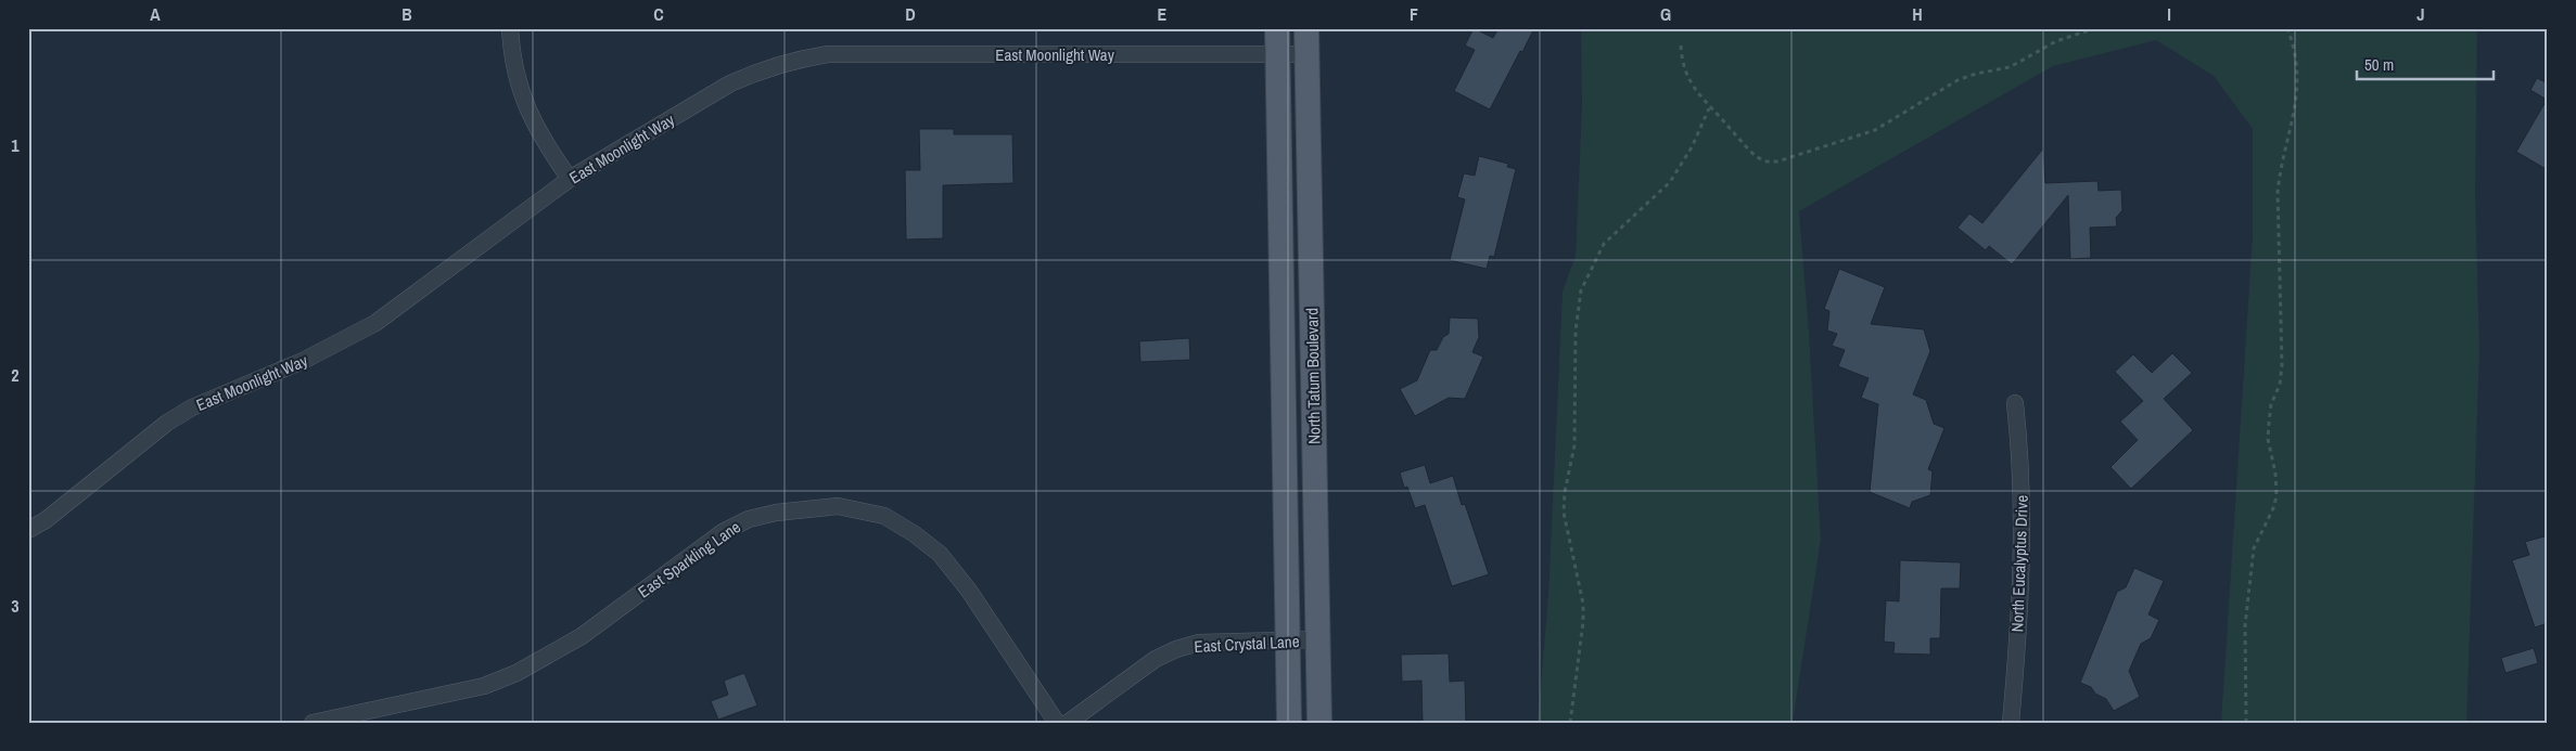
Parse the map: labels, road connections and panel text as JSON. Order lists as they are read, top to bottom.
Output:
{
  "streets": {
    "main road": ["North Tatum Boulevard"],
    "street": [
      "East Moonlight Way",
      "East Sparkling Lane",
      "North Eucalyptus Drive",
      "East Crystal Lane"
    ]
  },
  "crossings": [
    ["East Moonlight Way", "North Tatum Boulevard"],
    ["North Tatum Boulevard", "East Crystal Lane"]
  ],
  "scale_bar": "50 m",
  "grid": {
    "columns": [
      "A",
      "B",
      "C",
      "D",
      "E",
      "F",
      "G",
      "H",
      "I",
      "J"
    ],
    "rows": ["1", "2", "3"]
  }
}
